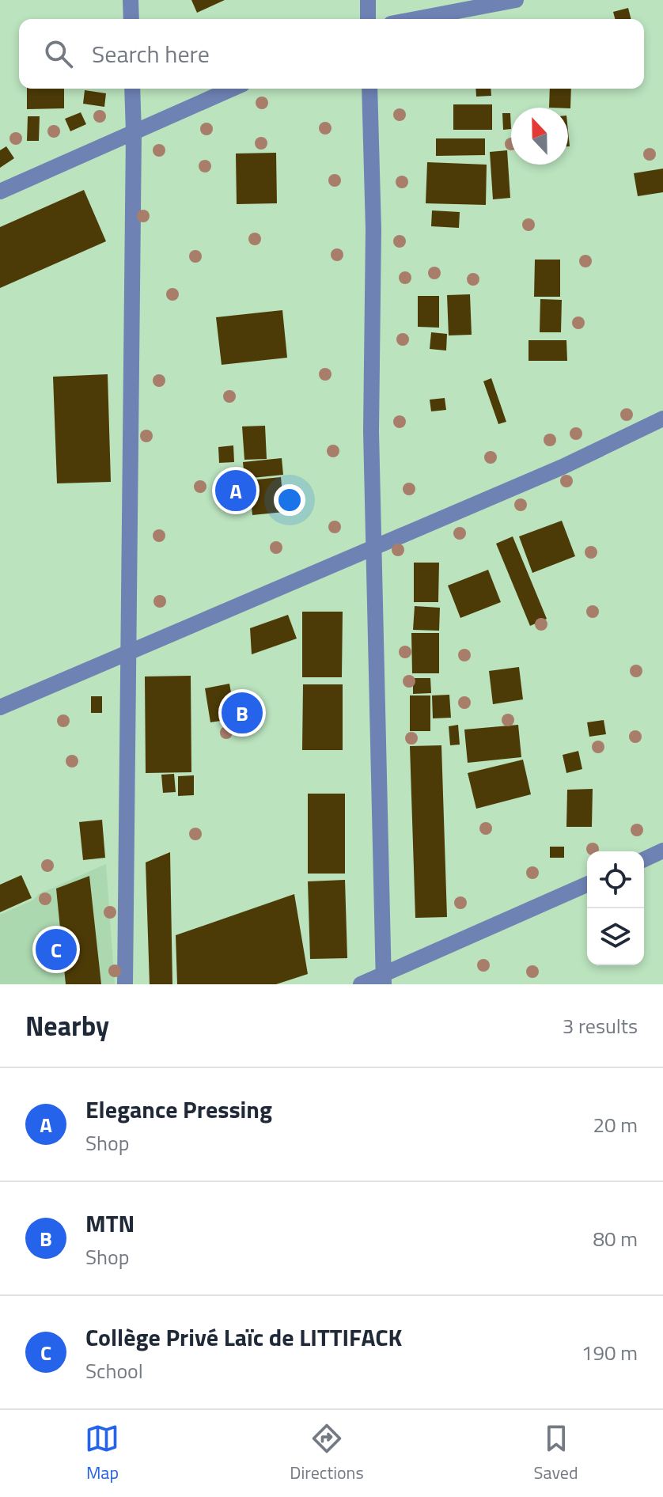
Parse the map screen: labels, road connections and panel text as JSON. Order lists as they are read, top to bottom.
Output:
{
  "north": "top",
  "page": {
    "search": "Search here",
    "pins": ["A", "B", "C"],
    "heading": ["Nearby", "3 results"],
    "list": [
      {
        "mark": "A",
        "name": "Elegance Pressing",
        "note": "Shop",
        "value": "20 m"
      },
      {
        "mark": "B",
        "name": "MTN",
        "note": "Shop",
        "value": "80 m"
      },
      {
        "mark": "C",
        "name": "Collège Privé Laïc de LITTIFACK",
        "note": "School",
        "value": "190 m"
      }
    ],
    "nav": ["Map", "Directions", "Saved"]
  }
}
